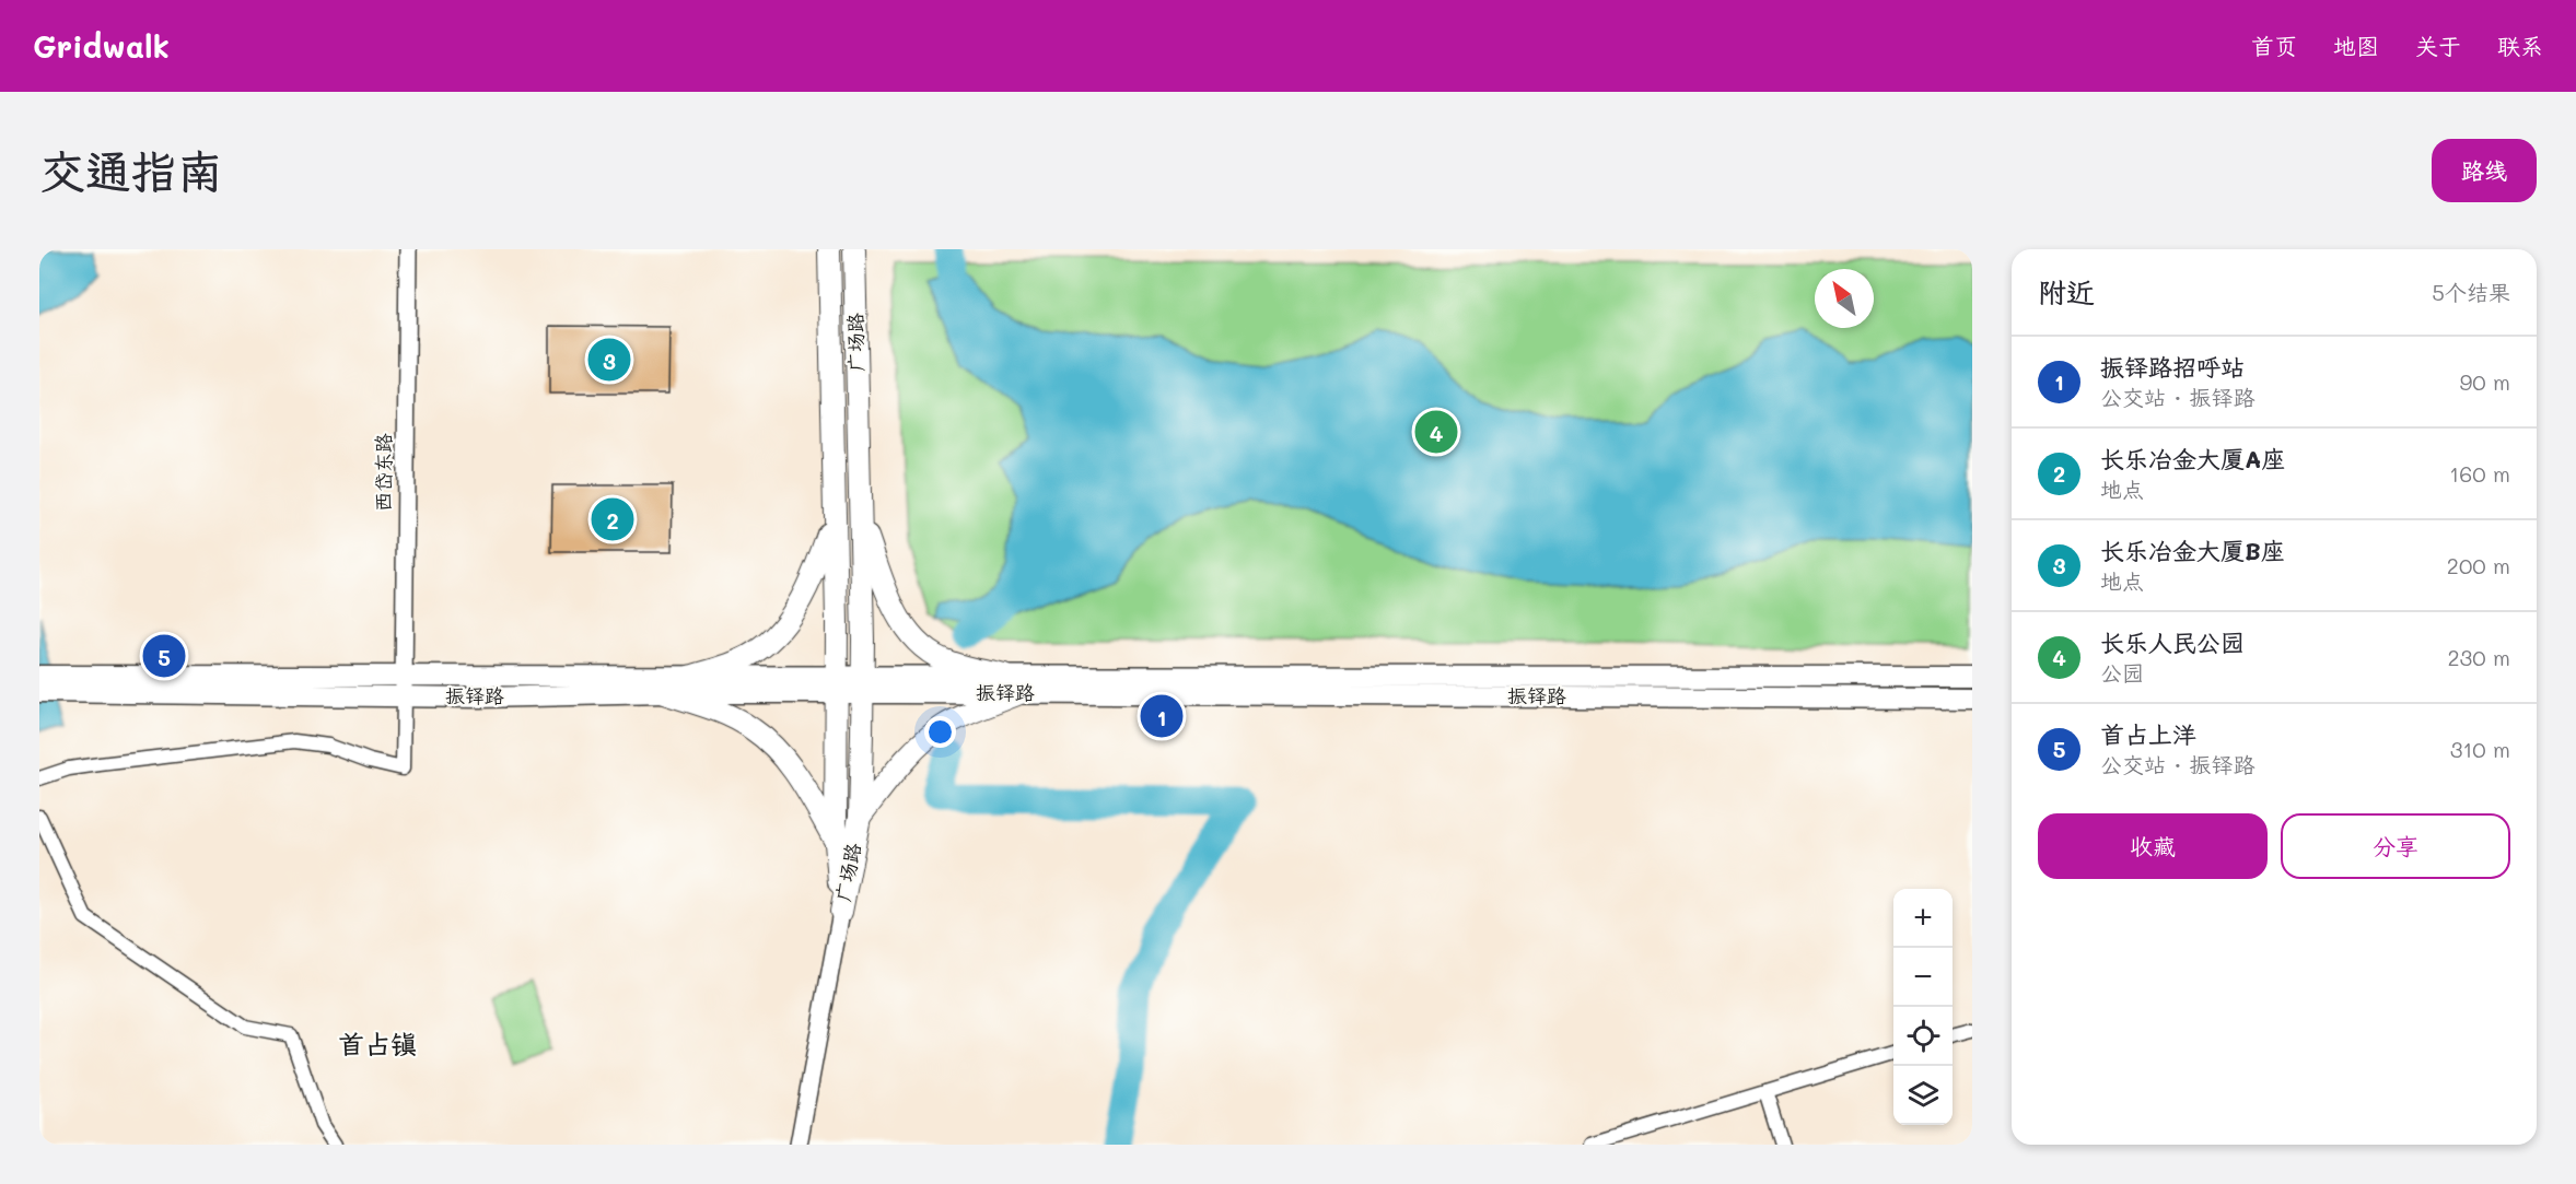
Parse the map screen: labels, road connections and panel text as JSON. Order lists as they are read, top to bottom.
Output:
{
  "streets": {
    "main road": ["广场路", "振铎路"],
    "street": ["西岱东路"]
  },
  "crossings": [
    ["广场路", "振铎路"],
    ["西岱东路", "振铎路"]
  ],
  "districts": ["首占镇"],
  "north": "top left",
  "page": {
    "header": "Gridwalk",
    "nav": [
      "首页",
      "地图",
      "关于",
      "联系"
    ],
    "buttons": [
      "路线",
      ["收藏", "分享"]
    ],
    "title": "交通指南",
    "heading": ["附近", "5个结果"],
    "list": [
      {
        "mark": "1",
        "name": "振铎路招呼站",
        "note": "公交站 · 振铎路",
        "value": "90 m"
      },
      {
        "mark": "2",
        "name": "长乐冶金大厦A座",
        "note": "地点",
        "value": "160 m"
      },
      {
        "mark": "3",
        "name": "长乐冶金大厦B座",
        "note": "地点",
        "value": "200 m"
      },
      {
        "mark": "4",
        "name": "长乐人民公园",
        "note": "公园",
        "value": "230 m"
      },
      {
        "mark": "5",
        "name": "首占上洋",
        "note": "公交站 · 振铎路",
        "value": "310 m"
      }
    ],
    "pins": [
      "3",
      "4",
      "2",
      "5",
      "1"
    ],
    "map_buttons": ["+", "−"]
  }
}
